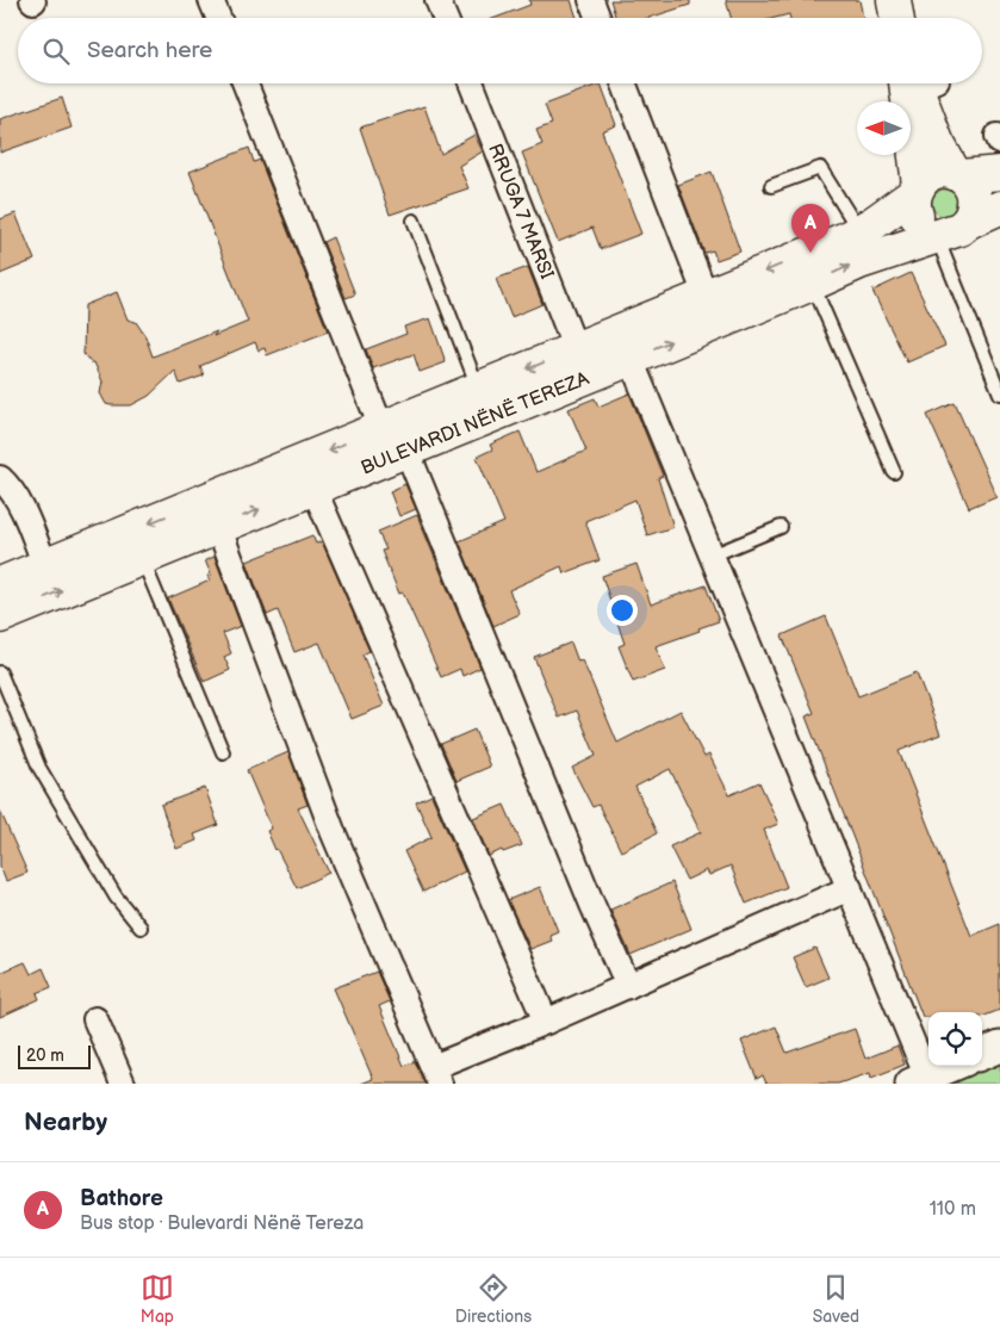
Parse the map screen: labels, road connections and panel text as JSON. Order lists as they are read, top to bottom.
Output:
{
  "streets": {
    "main road": ["BULEVARDI NËNË TEREZA"],
    "street": ["RRUGA 7 MARSI"]
  },
  "crossings": [
    ["RRUGA 7 MARSI", "BULEVARDI NËNË TEREZA"]
  ],
  "scale_bar": "20 m",
  "north": "left",
  "page": {
    "search": "Search here",
    "pins": "A",
    "scale": "20 m",
    "heading": "Nearby",
    "list": [
      {
        "mark": "A",
        "name": "Bathore",
        "note": "Bus stop · Bulevardi Nënë Tereza",
        "value": "110 m"
      }
    ],
    "nav": ["Map", "Directions", "Saved"]
  }
}
